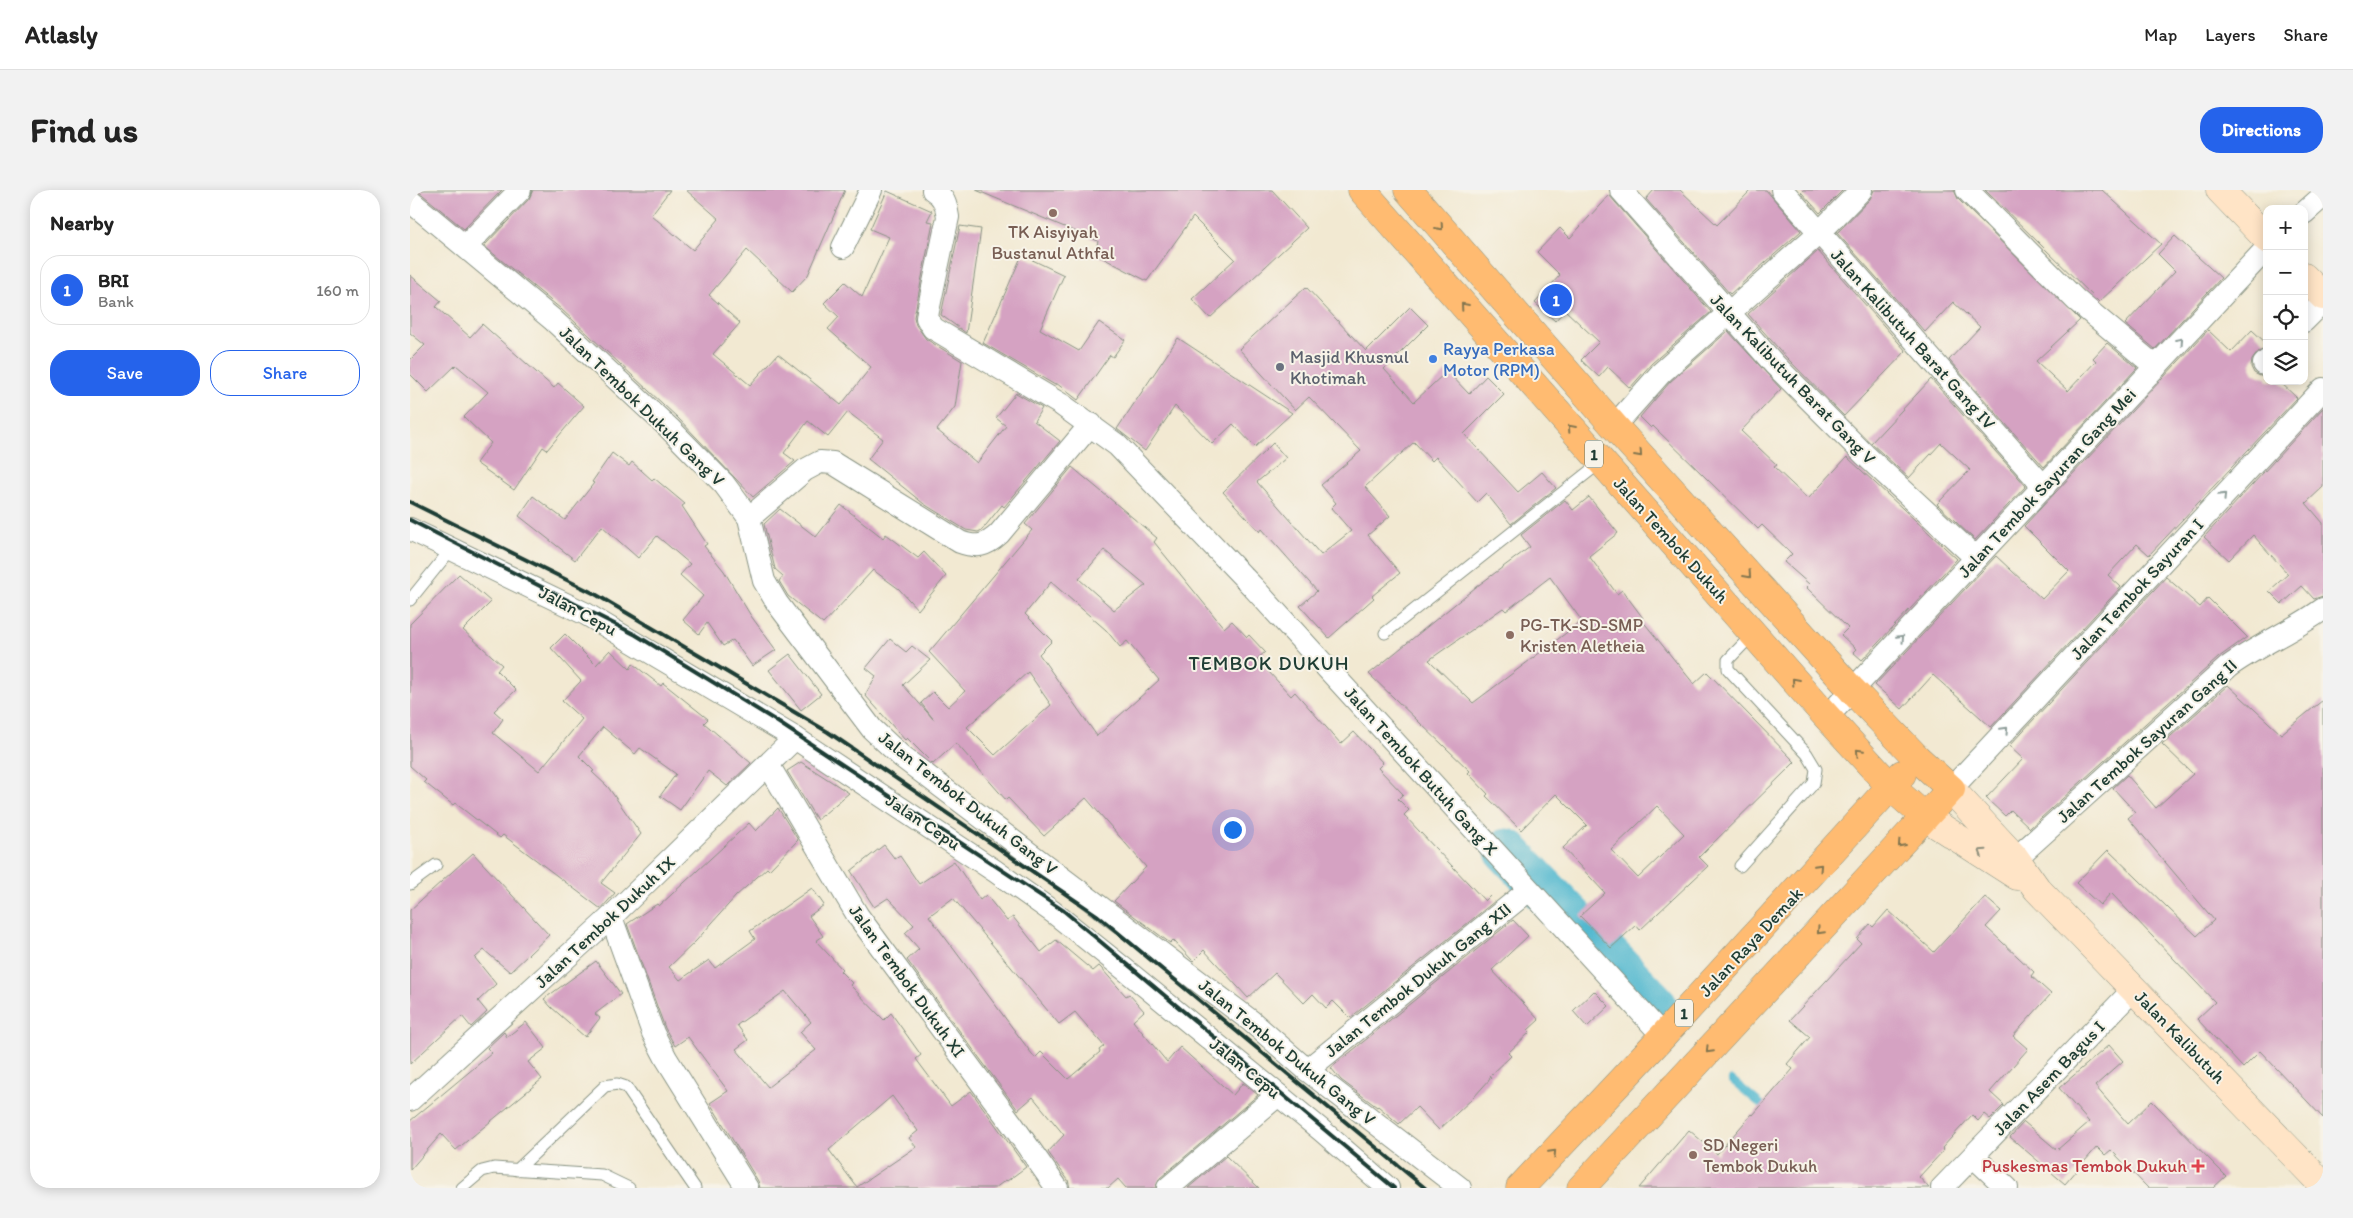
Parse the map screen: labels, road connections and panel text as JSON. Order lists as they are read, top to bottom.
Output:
{
  "streets": {
    "highway": ["1", "Jalan Tembok Dukuh", "Jalan Raya Demak"],
    "street": [
      "Jalan Kalibutuh Barat Gang IV",
      "Jalan Kalibutuh Barat Gang V",
      "Jalan Tembok Dukuh Gang V",
      "Jalan Tembok Sayuran Gang Mei",
      "Jalan Tembok Sayuran I",
      "Jalan Cepu",
      "Jalan Tembok Sayuran Gang II",
      "Jalan Tembok Butuh Gang X",
      "Jalan Tembok Dukuh IX",
      "Jalan Tembok Dukuh Gang XII",
      "Jalan Tembok Dukuh XI",
      "Jalan Kalibutuh",
      "Jalan Asem Bagus I"
    ]
  },
  "crossings": [
    ["Jalan Kalibutuh Barat Gang IV", "Jalan Tembok Sayuran Gang Mei"],
    ["Jalan Kalibutuh Barat Gang V", "Jalan Tembok Sayuran Gang Mei"],
    ["Jalan Tembok Dukuh Gang V", "Jalan Tembok Dukuh Gang XII"],
    ["Jalan Tembok Sayuran Gang Mei", "Jalan Tembok Dukuh"],
    ["Jalan Tembok Dukuh", "Jalan Tembok Sayuran I"],
    ["Jalan Tembok Dukuh", "Jalan Raya Demak"],
    ["Jalan Tembok Dukuh", "Jalan Kalibutuh"],
    ["Jalan Tembok Sayuran I", "Jalan Kalibutuh"],
    ["Jalan Cepu", "Jalan Tembok Dukuh IX"],
    ["Jalan Tembok Sayuran Gang II", "Jalan Kalibutuh"],
    ["Jalan Tembok Butuh Gang X", "Jalan Raya Demak"],
    ["Jalan Tembok Butuh Gang X", "Jalan Tembok Dukuh Gang XII"],
    ["Jalan Tembok Dukuh IX", "Jalan Tembok Dukuh XI"],
    ["Jalan Kalibutuh", "Jalan Asem Bagus I"]
  ],
  "one_way": ["Jalan Tembok Sayuran Gang Mei", "Jalan Tembok Sayuran I"],
  "districts": ["TEMBOK DUKUH"],
  "places": {
    "other": [
      "TK Aisyiyah Bustanul Athfal",
      "Rayya Perkasa Motor (RPM)",
      "Masjid Khusnul Khotimah",
      "PG-TK-SD-SMP Kristen Aletheia",
      "SD Negeri Tembok Dukuh"
    ],
    "health": ["Puskesmas Tembok Dukuh"]
  },
  "page": {
    "header": "Atlasly",
    "nav": ["Map", "Layers", "Share"],
    "buttons": [
      "Directions",
      ["Save", "Share"]
    ],
    "title": "Find us",
    "heading": "Nearby",
    "map_buttons": ["+", "−"],
    "list": [
      {
        "mark": "1",
        "name": "BRI",
        "note": "Bank",
        "value": "160 m"
      }
    ],
    "pins": "1"
  }
}
